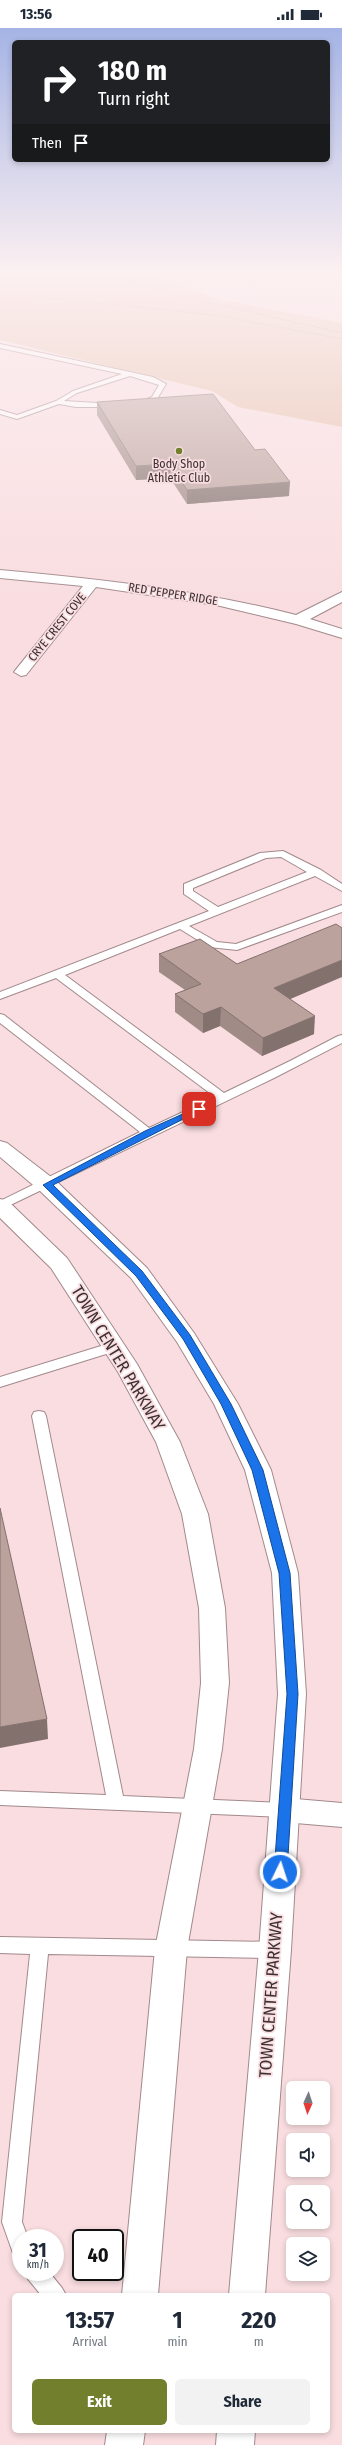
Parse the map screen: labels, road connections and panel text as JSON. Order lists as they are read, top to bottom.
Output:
{
  "streets": {
    "street": ["RED PEPPER RIDGE", "CRYE CREST COVE", "TOWN CENTER PARKWAY"]
  },
  "crossings": [
    ["RED PEPPER RIDGE", "CRYE CREST COVE"]
  ],
  "places": ["Body Shop Athletic Club"],
  "north": "bottom",
  "page": {
    "status": "13:56",
    "turn": ["180 m", "Turn right"],
    "then": "Then",
    "speed": "31 km/h",
    "limit": "40",
    "eta": [
      "13:57",
      "Arrival",
      "1",
      "min",
      "220",
      "m"
    ],
    "buttons": ["Exit", "Share"]
  }
}
